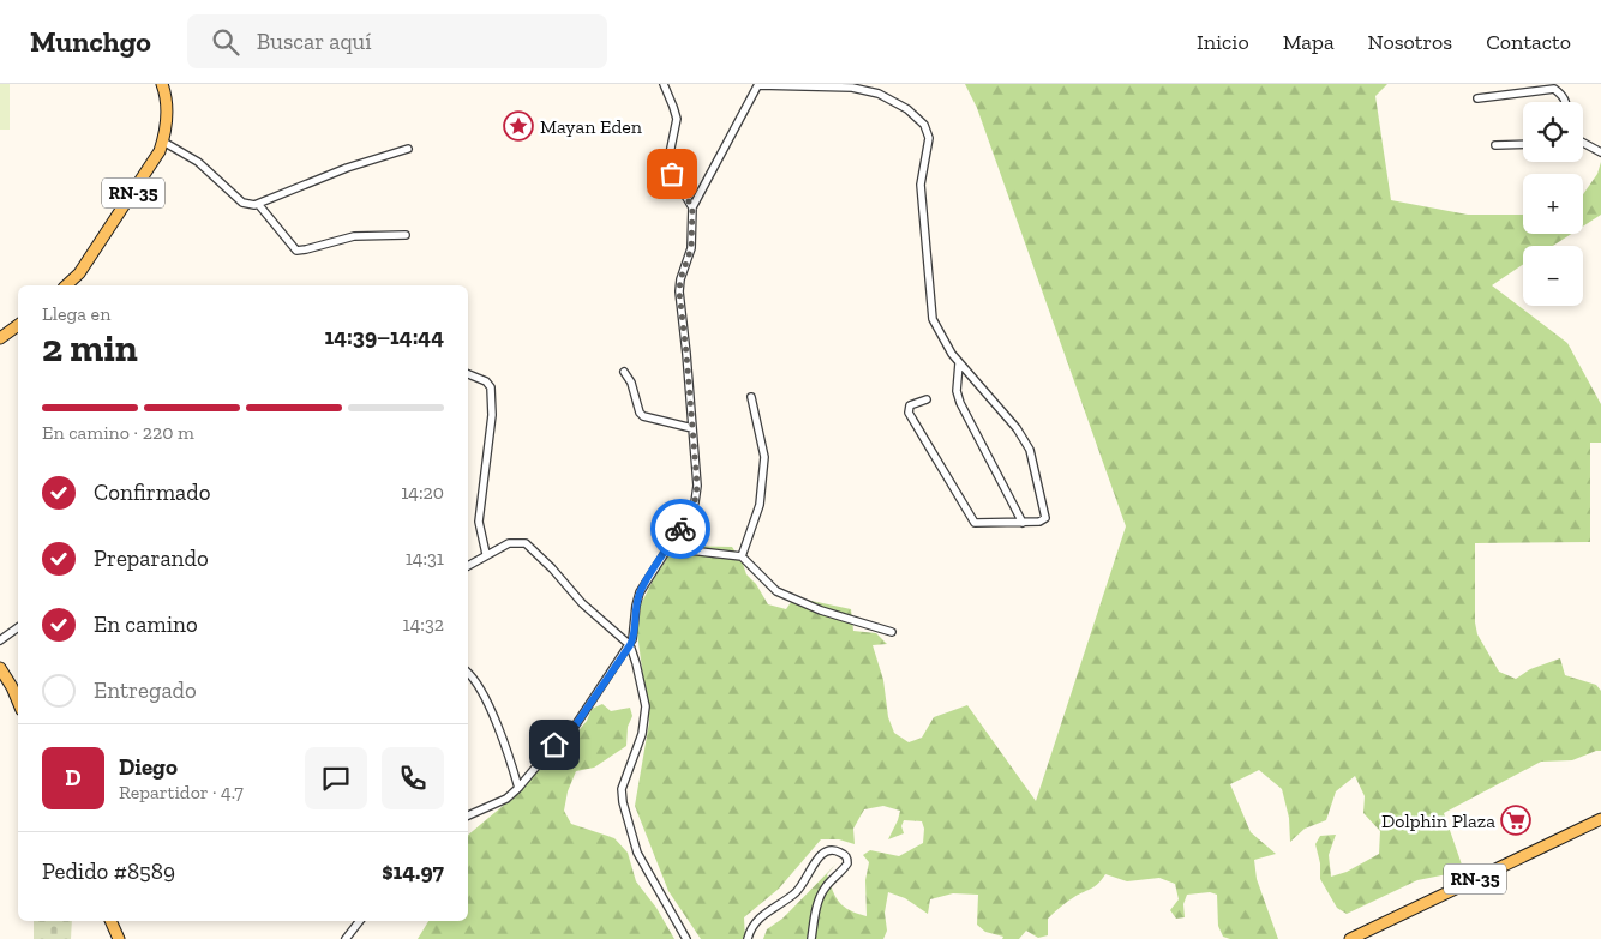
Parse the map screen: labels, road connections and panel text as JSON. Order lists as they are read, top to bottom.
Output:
{
  "streets": {
    "main road": ["RN-35"]
  },
  "places": {
    "place": ["Mayan Eden"],
    "supermarket": ["Dolphin Plaza"]
  },
  "page": {
    "header": "Munchgo",
    "search": "Buscar aquí",
    "nav": [
      "Inicio",
      "Mapa",
      "Nosotros",
      "Contacto"
    ],
    "map_buttons": ["+", "−"],
    "heading": ["2 min", "Llega en", "14:39–14:44"],
    "panel": [
      "Diego",
      "Repartidor · 4.7",
      "Pedido #8589",
      "$14.97"
    ],
    "bar": "En camino · 220 m",
    "list": [
      ["Confirmado", "14:20"],
      ["Preparando", "14:31"],
      ["En camino", "14:32"],
      "Entregado"
    ],
    "round": "D"
  }
}
